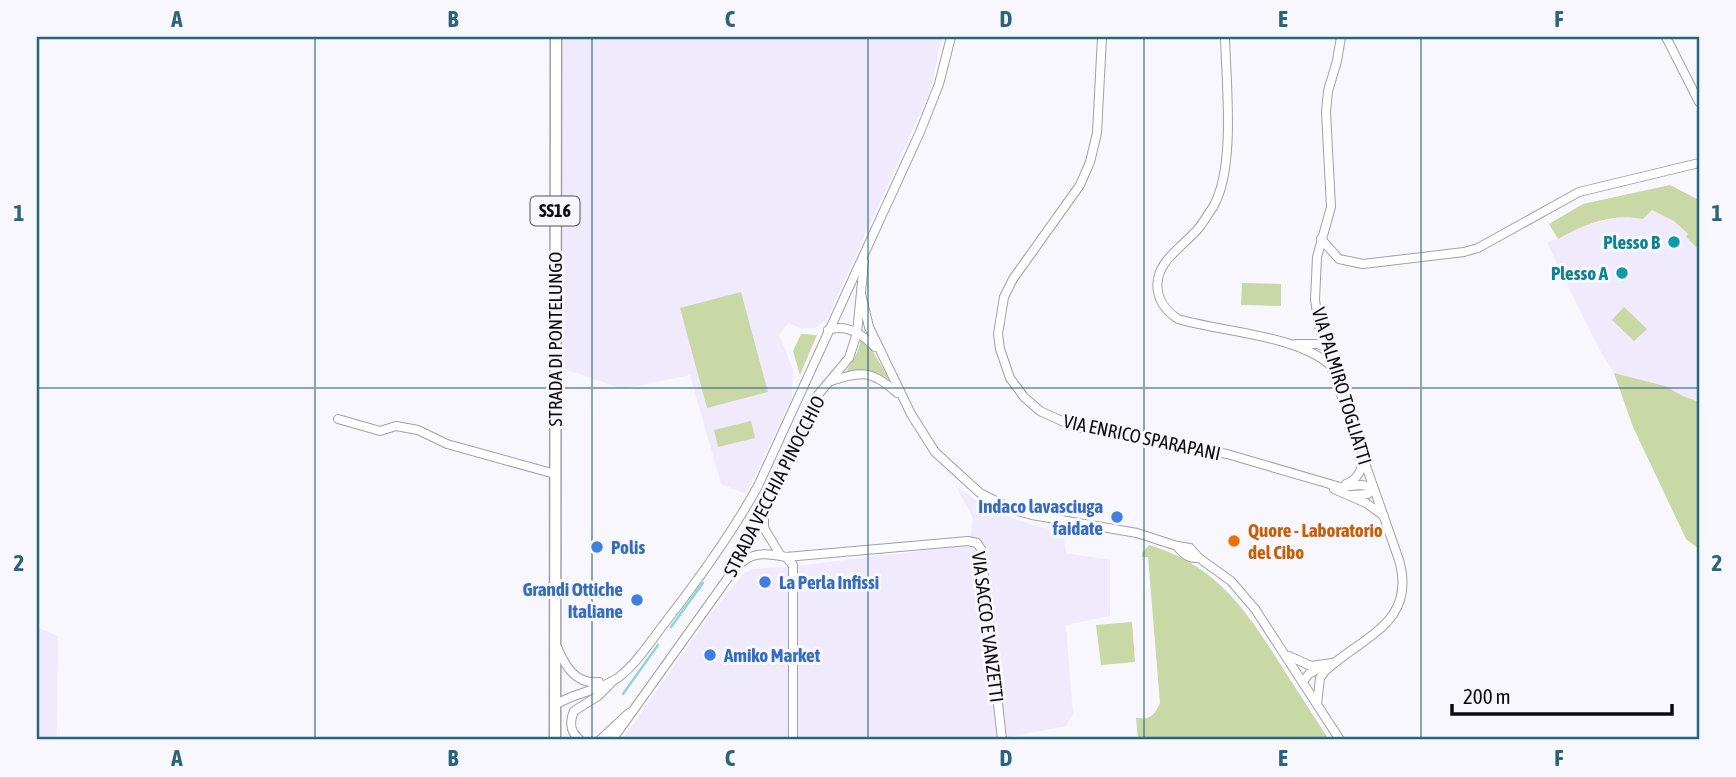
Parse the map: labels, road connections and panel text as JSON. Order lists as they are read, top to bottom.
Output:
{
  "streets": {
    "main road": ["SS16", "STRADA DI PONTELUNGO"],
    "street": [
      "VIA PALMIRO TOGLIATTI",
      "VIA ENRICO SPARAPANI",
      "STRADA VECCHIA PINOCCHIO",
      "VIA SACCO E VANZETTI"
    ]
  },
  "crossings": [
    ["STRADA DI PONTELUNGO", "STRADA VECCHIA PINOCCHIO"],
    ["VIA PALMIRO TOGLIATTI", "VIA ENRICO SPARAPANI"],
    ["STRADA VECCHIA PINOCCHIO", "VIA SACCO E VANZETTI"]
  ],
  "places": [
    "Plesso B",
    "Plesso A",
    "Indaco lavasciuga faidate",
    "Quore - Laboratorio del Cibo",
    "Polis",
    "La Perla Infissi",
    "Grandi Ottiche Italiane",
    "Amiko Market"
  ],
  "scale_bar": "200 m",
  "grid": {
    "columns": [
      "A",
      "B",
      "C",
      "D",
      "E",
      "F"
    ],
    "rows": ["1", "2"]
  }
}
